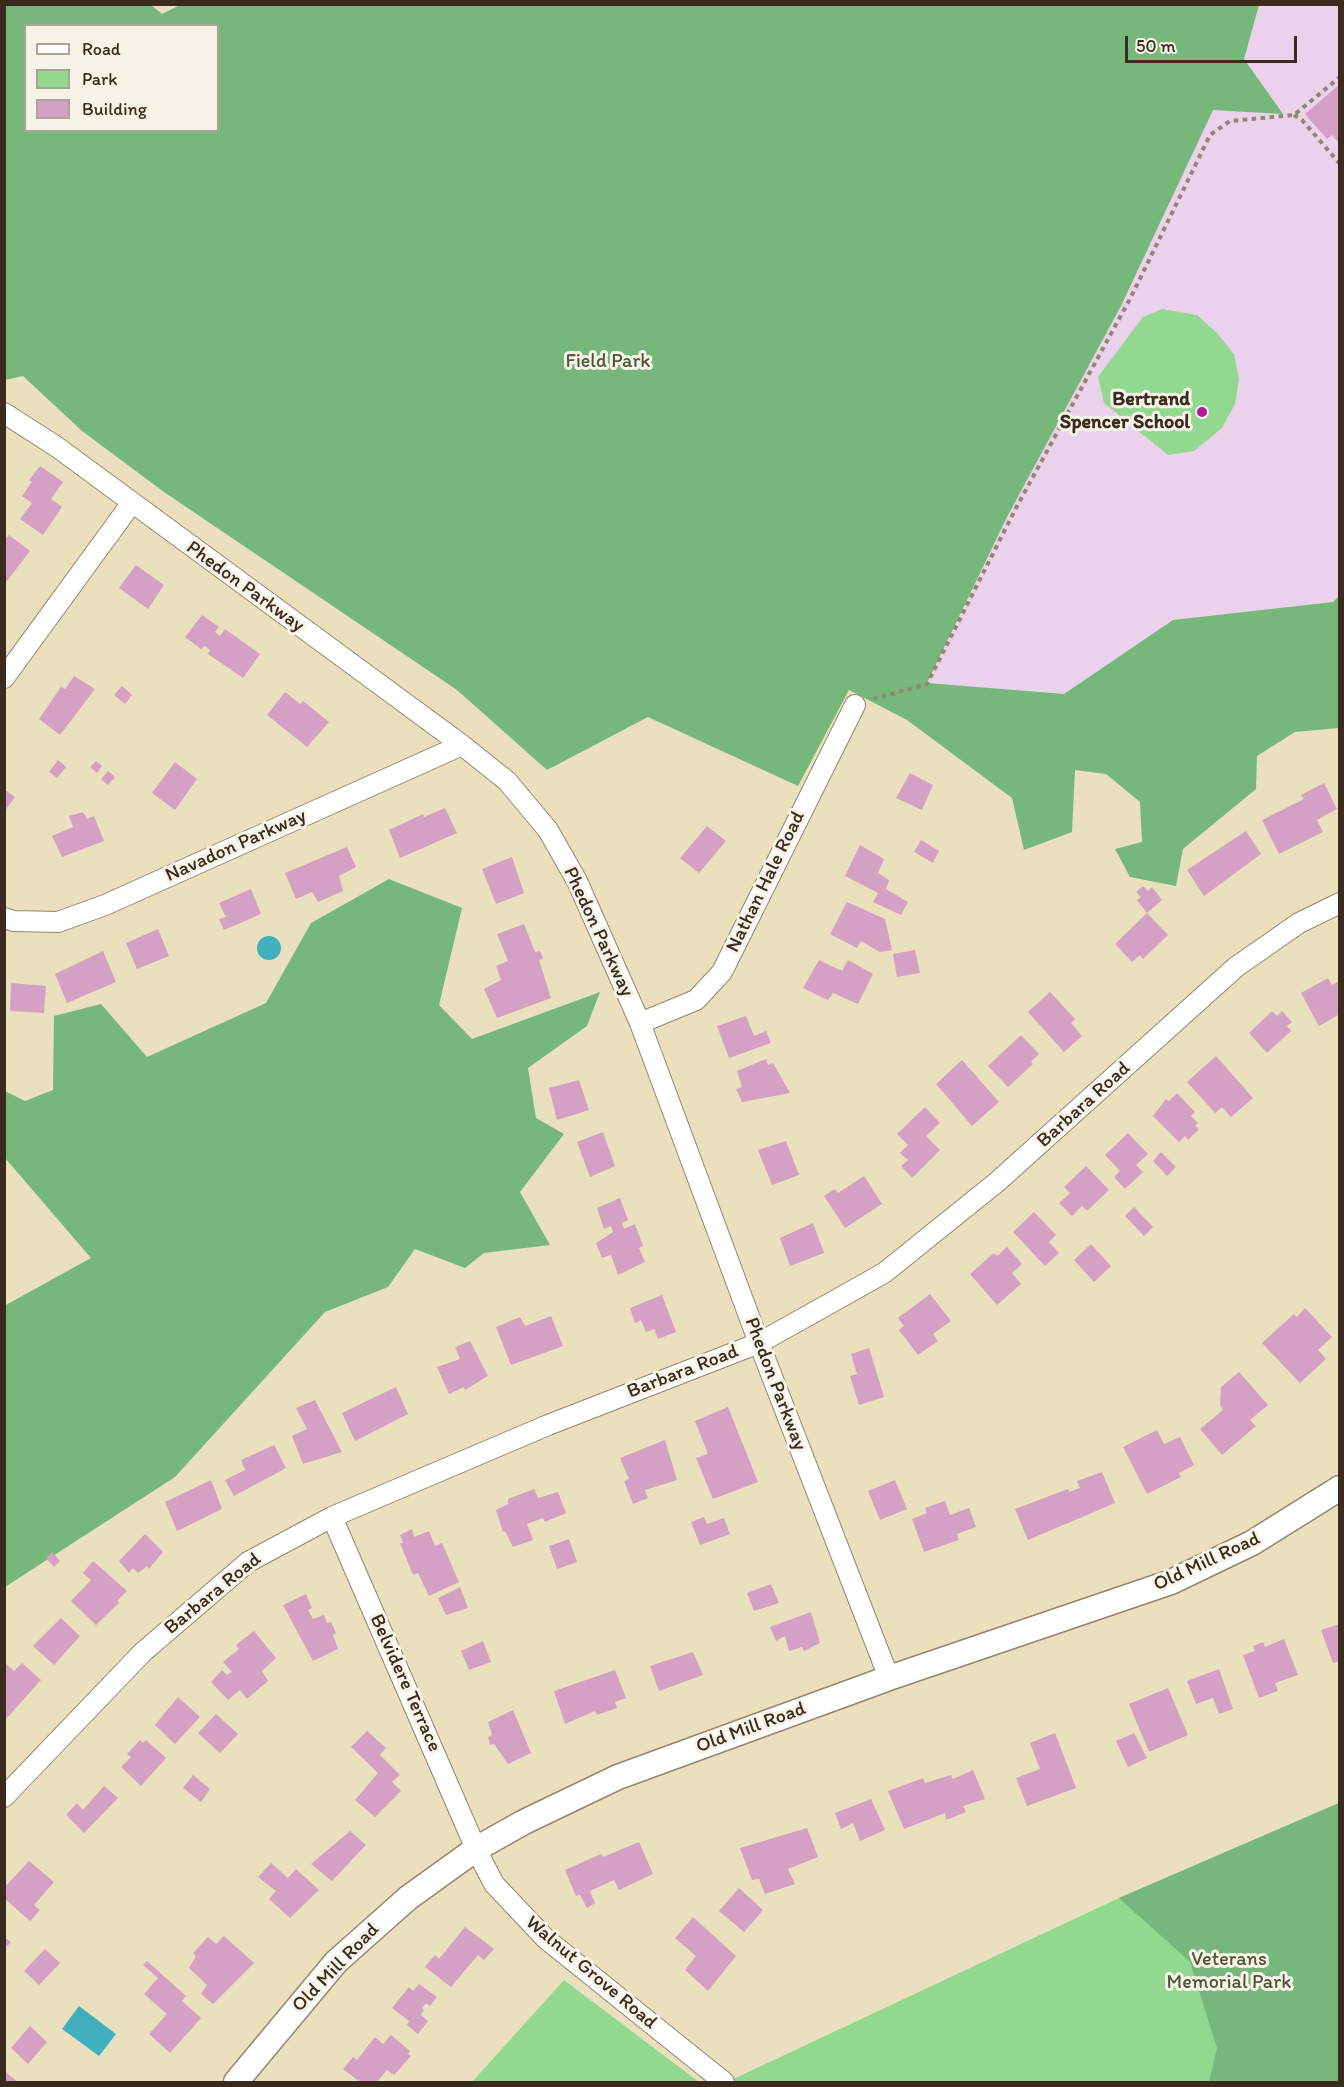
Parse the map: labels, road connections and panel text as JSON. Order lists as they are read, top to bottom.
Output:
{
  "streets": {
    "street": [
      "Phedon Parkway",
      "Navadon Parkway",
      "Nathan Hale Road",
      "Barbara Road",
      "Old Mill Road",
      "Belvidere Terrace",
      "Walnut Grove Road"
    ]
  },
  "crossings": [
    ["Phedon Parkway", "Navadon Parkway"],
    ["Phedon Parkway", "Nathan Hale Road"],
    ["Phedon Parkway", "Barbara Road"],
    ["Phedon Parkway", "Old Mill Road"],
    ["Barbara Road", "Belvidere Terrace"],
    ["Old Mill Road", "Belvidere Terrace"],
    ["Old Mill Road", "Walnut Grove Road"],
    ["Belvidere Terrace", "Walnut Grove Road"]
  ],
  "parks": ["Field Park", "Veterans Memorial Park"],
  "places": ["Bertrand Spencer School"],
  "legend": ["Road", "Park", "Building"],
  "scale_bar": "50 m"
}
